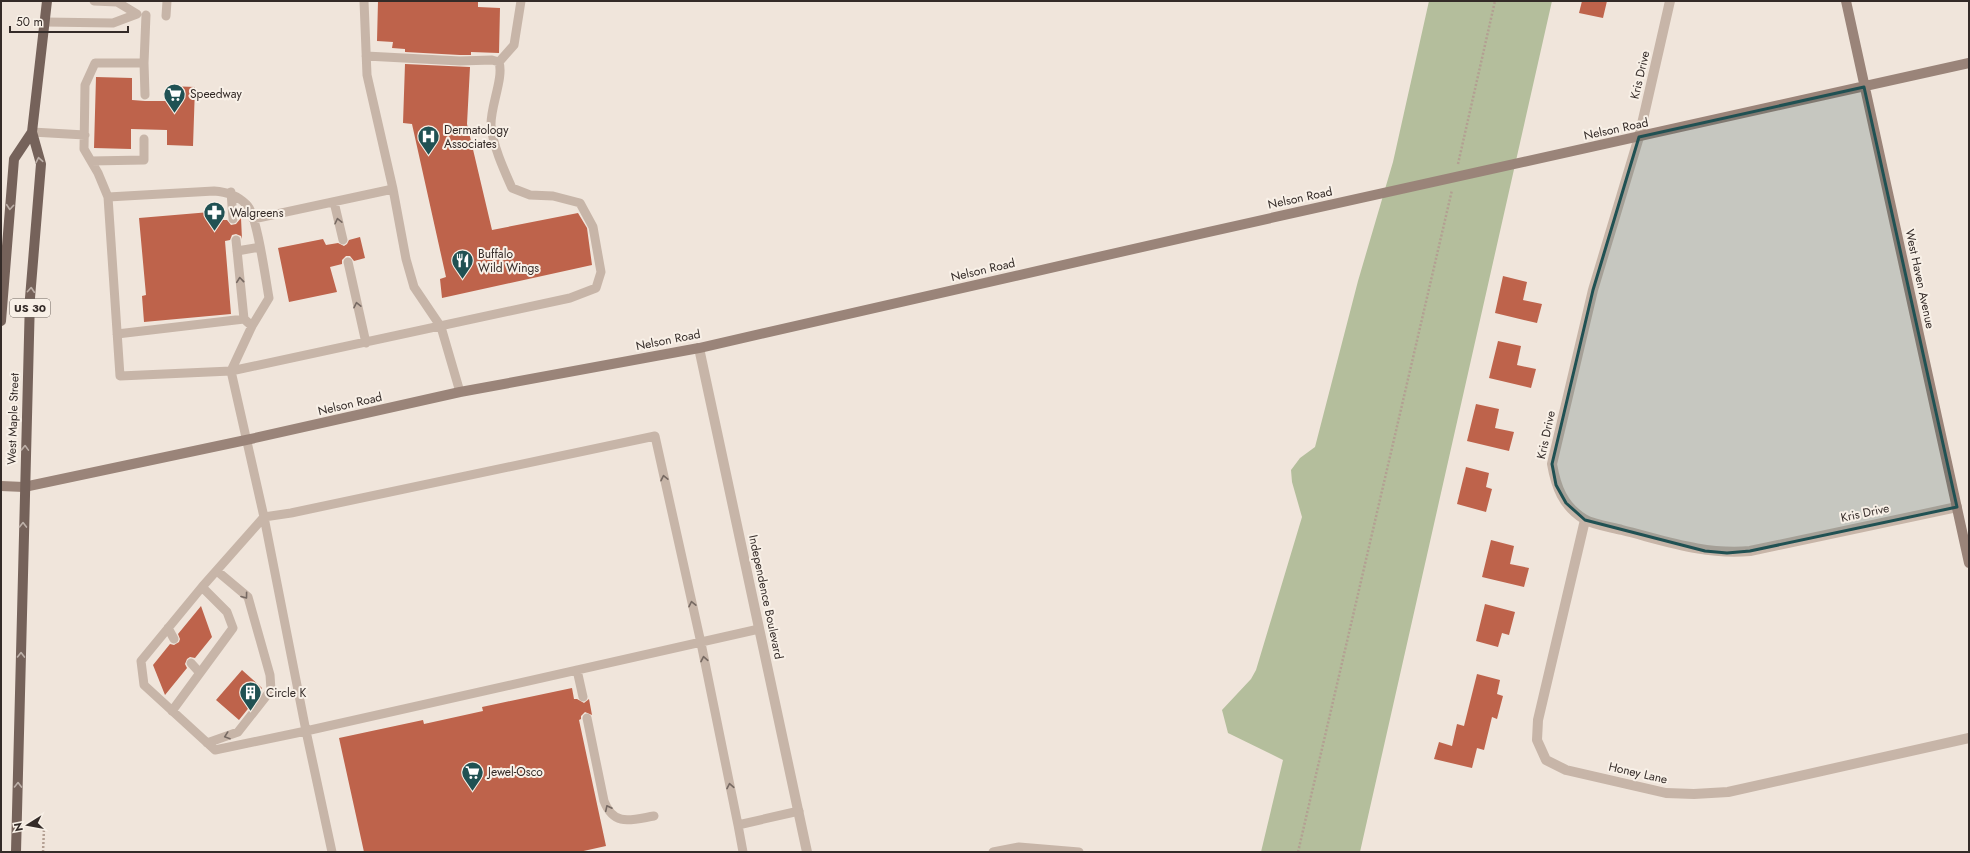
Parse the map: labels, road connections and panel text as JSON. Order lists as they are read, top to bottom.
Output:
{
  "streets": {
    "main road": ["US 30", "West Maple Street"],
    "street": [
      "Kris Drive",
      "Nelson Road",
      "West Haven Avenue",
      "Independence Boulevard",
      "Honey Lane"
    ]
  },
  "crossings": [
    ["Kris Drive", "Nelson Road"],
    ["Kris Drive", "West Haven Avenue"],
    ["Kris Drive", "Honey Lane"],
    ["Nelson Road", "West Haven Avenue"],
    ["Nelson Road", "West Maple Street"],
    ["Nelson Road", "Independence Boulevard"]
  ],
  "places": {
    "supermarket": ["Speedway", "Jewel-Osco"],
    "hospital": ["Dermatology Associates"],
    "pharmacy": ["Walgreens"],
    "restaurant": ["Buffalo Wild Wings"],
    "building": ["Circle K"]
  },
  "scale_bar": "50 m",
  "north": "left"
}
